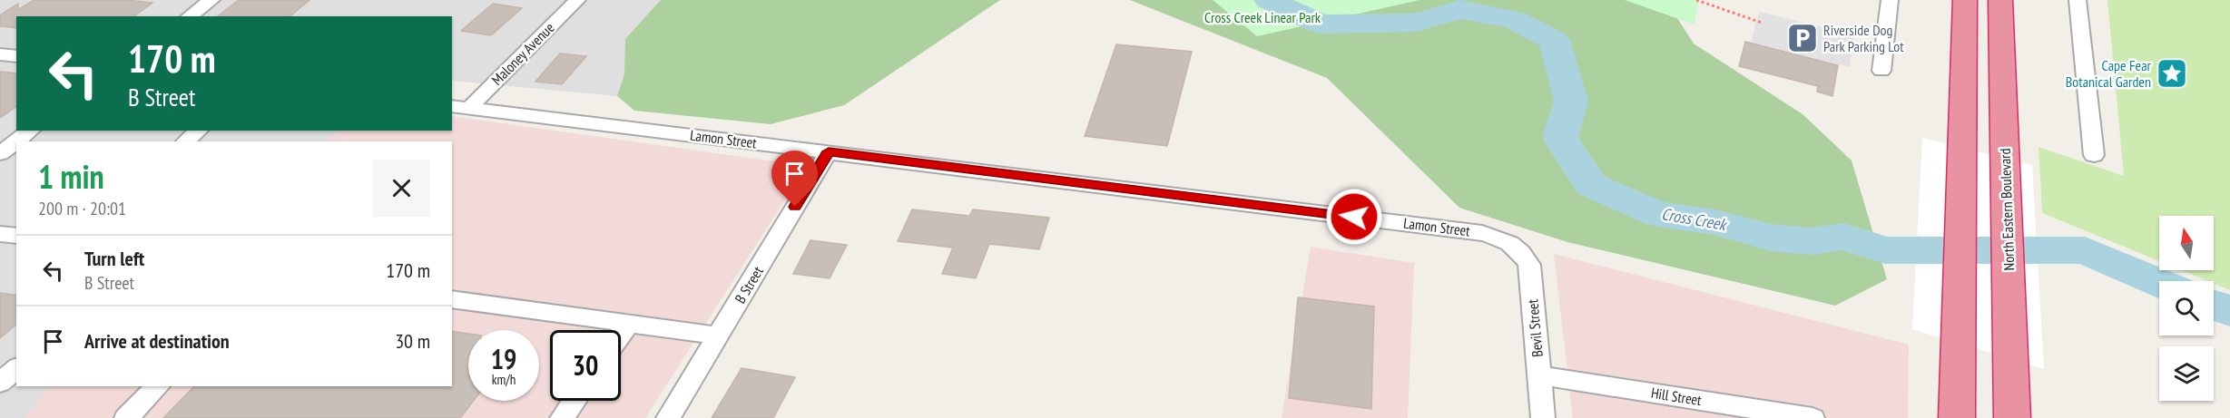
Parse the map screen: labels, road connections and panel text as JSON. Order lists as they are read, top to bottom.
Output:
{
  "streets": {
    "highway": ["North Eastern Boulevard"],
    "street": [
      "Maloney Avenue",
      "Lamon Street",
      "B Street",
      "Bevil Street",
      "Hill Street"
    ]
  },
  "crossings": [
    ["Maloney Avenue", "Lamon Street"],
    ["Lamon Street", "B Street"],
    ["Lamon Street", "Bevil Street"],
    ["Bevil Street", "Hill Street"]
  ],
  "water": ["Cross Creek"],
  "parks": ["Cross Creek Linear Park"],
  "places": {
    "parking": ["Riverside Dog Park Parking Lot"],
    "place": ["Cape Fear Botanical Garden"]
  },
  "north": "top",
  "page": {
    "turn": ["170 m", "B Street"],
    "heading": ["1 min", "200 m · 20:01"],
    "list": [
      {
        "name": "Turn left",
        "note": "B Street",
        "value": "170 m"
      },
      {
        "name": "Arrive at destination",
        "value": "30 m"
      }
    ],
    "speed": "19 km/h",
    "limit": "30"
  }
}
